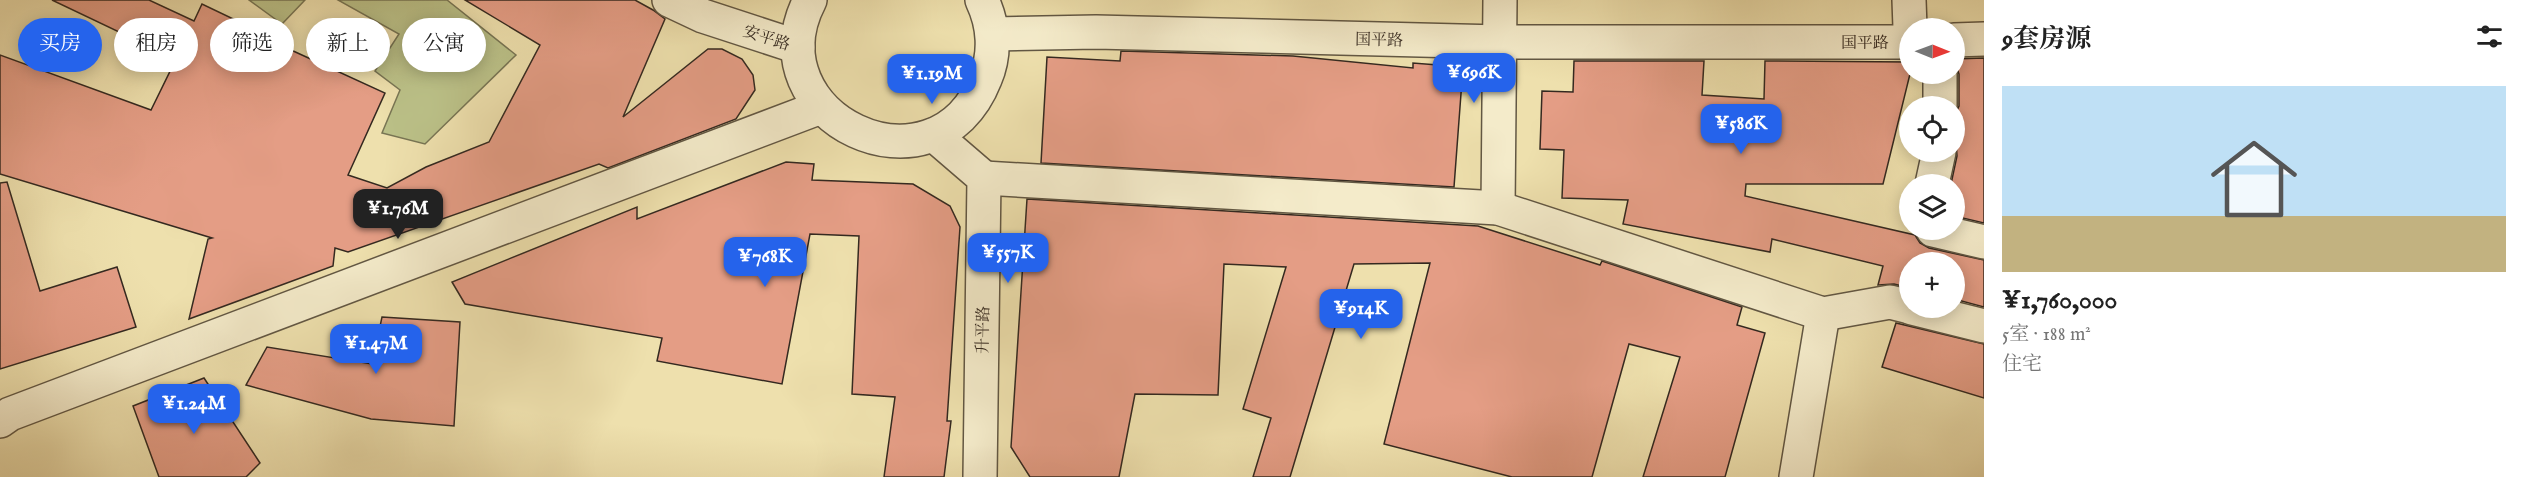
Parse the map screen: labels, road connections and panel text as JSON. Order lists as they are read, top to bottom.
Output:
{
  "streets": {
    "street": ["安平路", "国平路", "升平路"]
  },
  "north": "right",
  "page": {
    "heading": "9套房源",
    "map_buttons": "+",
    "chip": [
      "买房",
      "租房",
      "筛选",
      "新上",
      "公寓"
    ],
    "price": [
      "¥696K",
      "¥1.19M",
      "¥586K",
      "¥1.76M",
      "¥557K",
      "¥768K",
      "¥914K",
      "¥1.47M",
      "¥1.24M"
    ],
    "list": [
      {
        "name": "¥1,760,000",
        "note": "5室 · 188 m² · 住宅"
      }
    ]
  }
}
